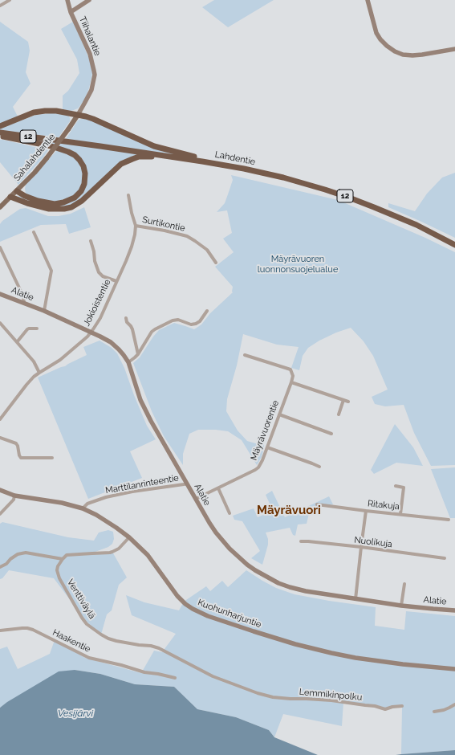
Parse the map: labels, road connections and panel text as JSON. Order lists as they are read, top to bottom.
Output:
{
  "streets": {
    "highway": ["12", "Lahdentie"],
    "main road": ["Sahalahdentie"],
    "street": [
      "Tiihalantie",
      "Surtikontie",
      "Alatie",
      "Jokioistentie",
      "Mäyrävuorentie",
      "Marttilanrinteentie",
      "Ritakuja",
      "Nuolikuja",
      "Venttiväylä",
      "Kuohunharjuntie",
      "Haakentie",
      "Lemmikinpolku"
    ]
  },
  "crossings": [
    ["Tiihalantie", "Sahalahdentie"],
    ["Surtikontie", "Jokioistentie"],
    ["Alatie", "Jokioistentie"],
    ["Alatie", "Mäyrävuorentie"],
    ["Alatie", "Marttilanrinteentie"],
    ["Marttilanrinteentie", "Kuohunharjuntie"],
    ["Venttiväylä", "Lemmikinpolku"]
  ],
  "districts": ["Mäyrävuori"],
  "water": ["Vesijärvi"],
  "parks": ["Mäyrävuoren luonnonsuojelualue"]
}
